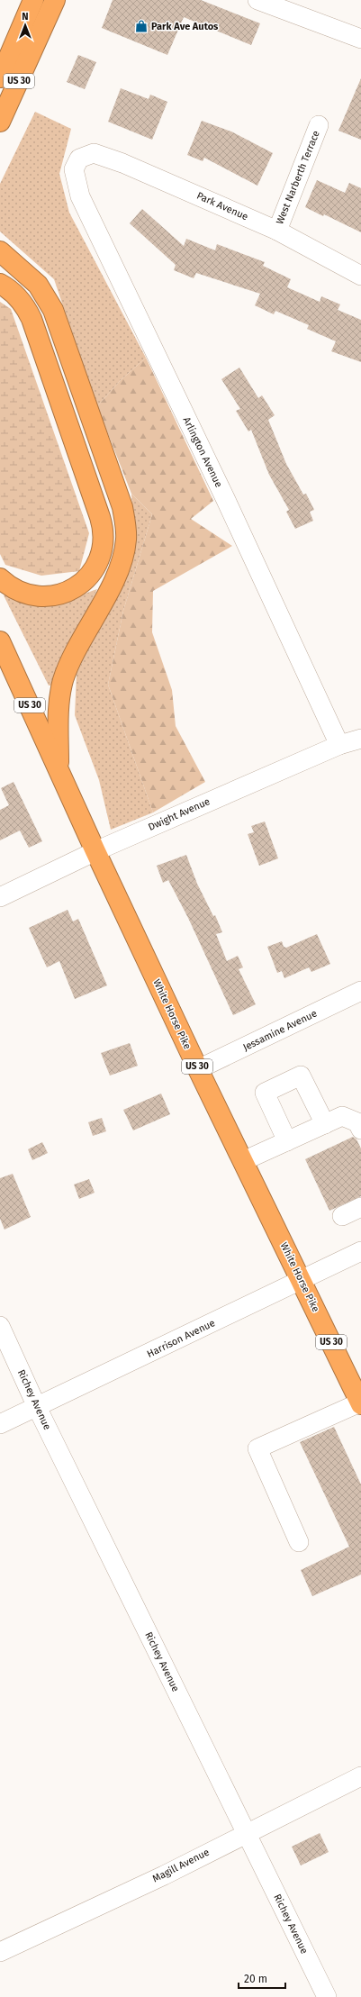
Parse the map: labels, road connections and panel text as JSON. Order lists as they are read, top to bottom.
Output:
{
  "streets": {
    "highway": ["US 30", "White Horse Pike"],
    "street": [
      "West Narberth Terrace",
      "Park Avenue",
      "Arlington Avenue",
      "Dwight Avenue",
      "Jessamine Avenue",
      "Harrison Avenue",
      "Richey Avenue",
      "Magill Avenue"
    ]
  },
  "crossings": [
    ["West Narberth Terrace", "Park Avenue"],
    ["Park Avenue", "Arlington Avenue"],
    ["Arlington Avenue", "Dwight Avenue"],
    ["Dwight Avenue", "White Horse Pike"],
    ["White Horse Pike", "Jessamine Avenue"],
    ["White Horse Pike", "Harrison Avenue"],
    ["Harrison Avenue", "Richey Avenue"],
    ["Richey Avenue", "Magill Avenue"]
  ],
  "places": {
    "shop": ["Park Ave Autos"]
  },
  "scale_bar": "20 m",
  "north": "top"
}
